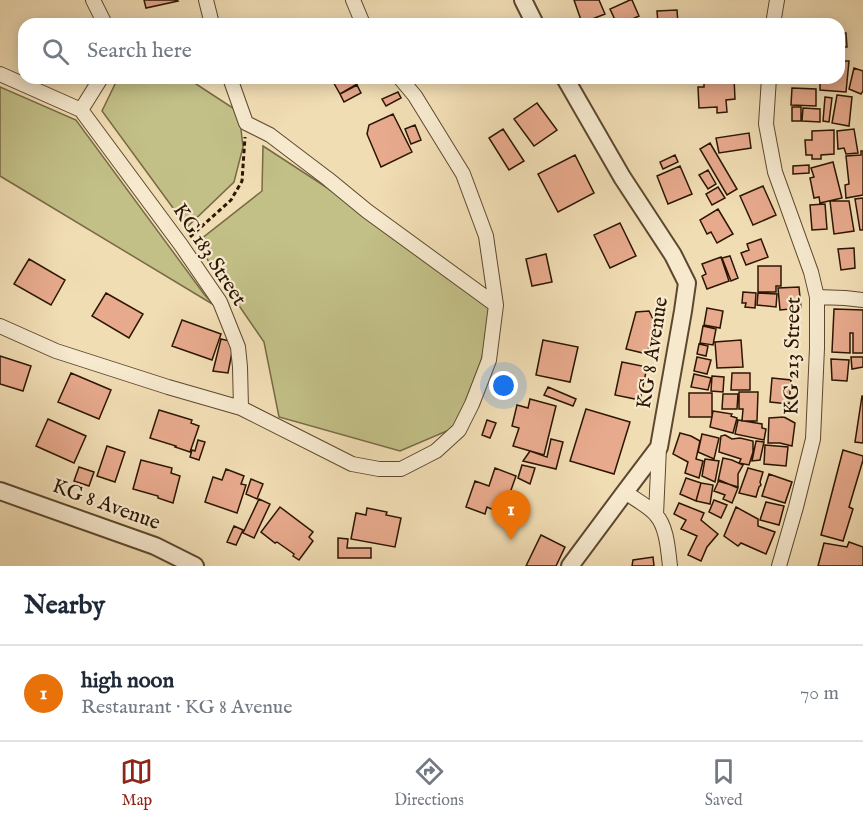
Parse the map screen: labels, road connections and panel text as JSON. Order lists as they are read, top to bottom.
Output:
{
  "streets": {
    "street": ["KG 183 Street", "KG 8 Avenue", "KG 213 Street"]
  },
  "page": {
    "search": "Search here",
    "pins": "1",
    "heading": "Nearby",
    "list": [
      {
        "mark": "1",
        "name": "high noon",
        "note": "Restaurant · KG 8 Avenue",
        "value": "70 m"
      }
    ],
    "nav": ["Map", "Directions", "Saved"]
  }
}
